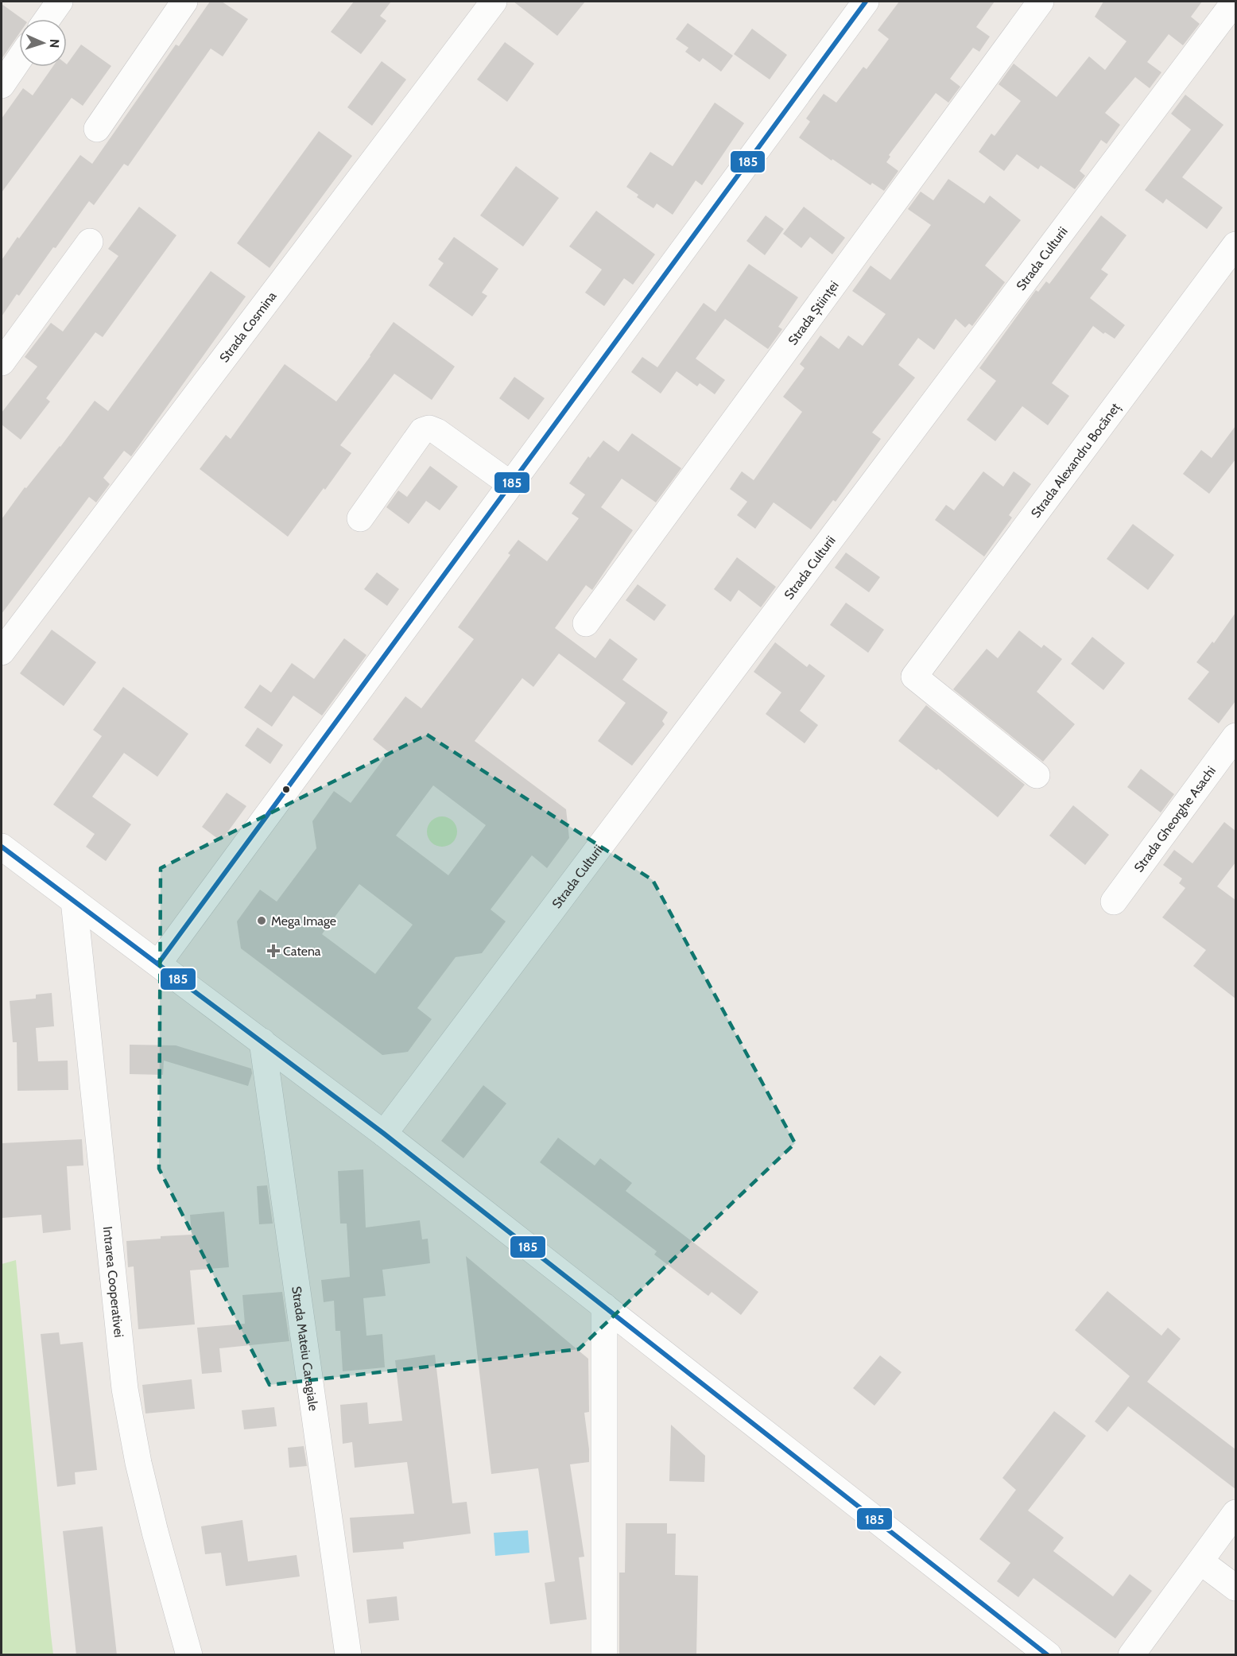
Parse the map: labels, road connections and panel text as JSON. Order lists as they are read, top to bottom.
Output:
{
  "streets": {
    "street": [
      "Strada Culturii",
      "Strada Științei",
      "Strada Cosmina",
      "Strada Alexandru Bocăneț",
      "Strada Gheorghe Asachi",
      "Intrarea Cooperativei",
      "Strada Mateiu Caragiale"
    ]
  },
  "places": {
    "other": ["Mega Image"],
    "health": ["Catena"]
  },
  "lines": ["transit line 185"],
  "north": "right"
}
